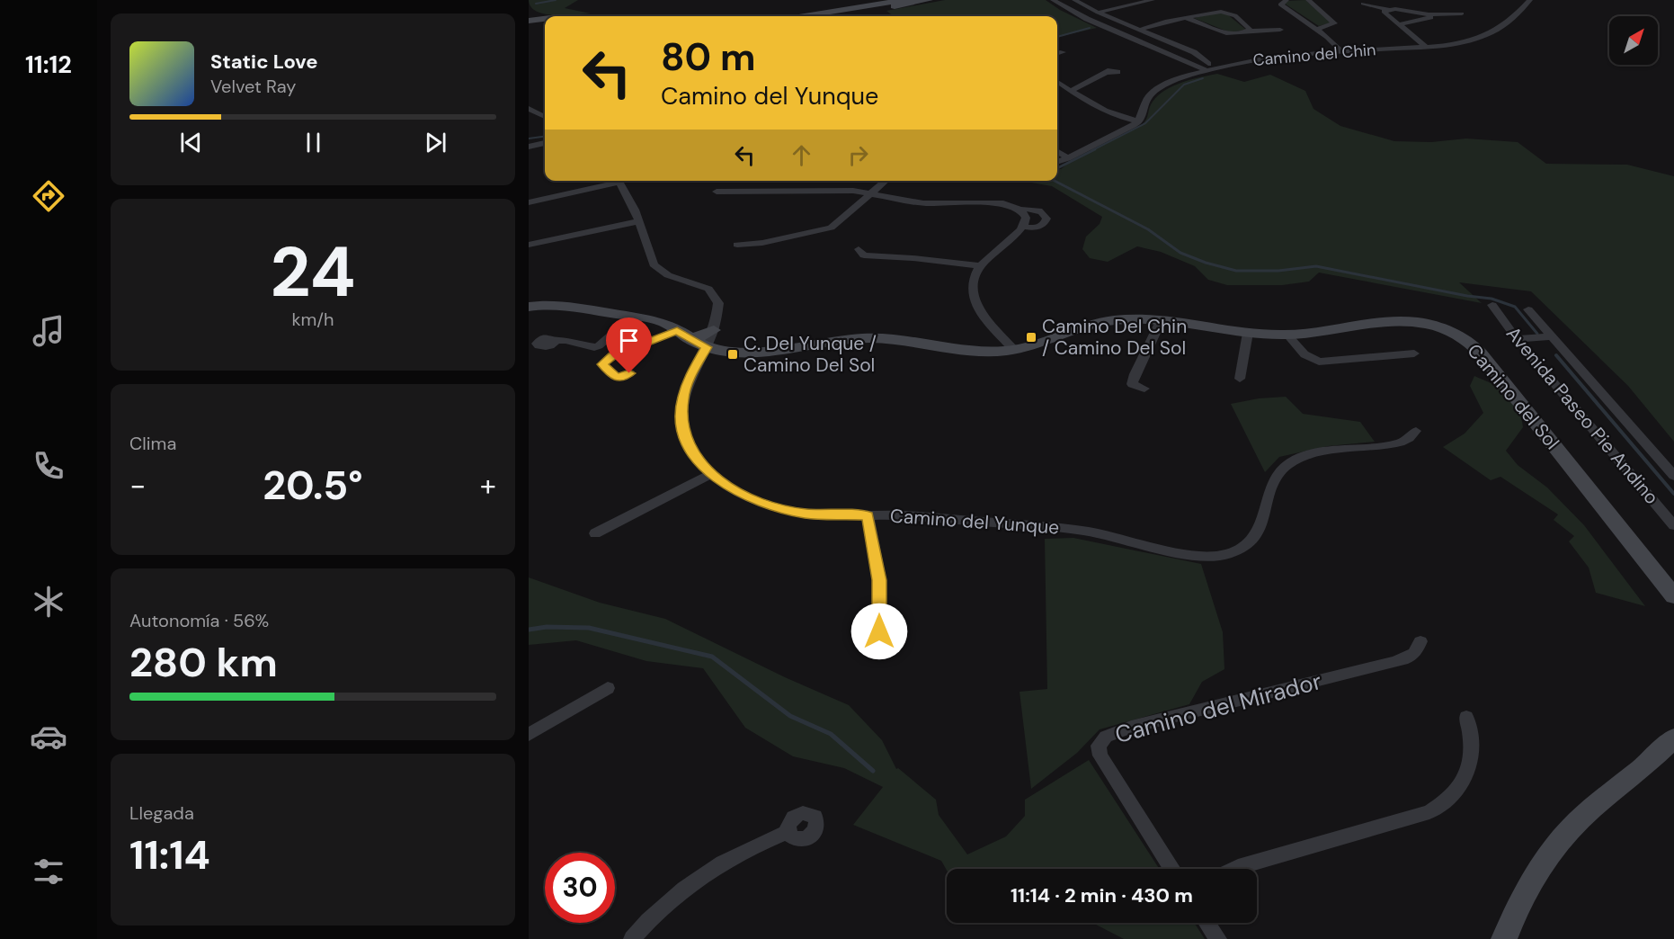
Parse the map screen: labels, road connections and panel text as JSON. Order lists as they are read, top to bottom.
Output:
{
  "streets": {
    "street": [
      "Camino del Chin",
      "Camino del Sol",
      "Avenida Paseo Pie Andino",
      "Camino del Yunque",
      "Camino del Mirador"
    ]
  },
  "crossings": [
    ["Camino del Sol", "Camino del Yunque"]
  ],
  "places": {
    "transit": ["Camino Del Chin / Camino Del Sol", "C. Del Yunque / Camino Del Sol"]
  },
  "north": "top right",
  "page": {
    "tabs": "11:12",
    "turn": ["80 m", "Camino del Yunque"],
    "song": ["Static Love", "Velvet Ray"],
    "tile": [
      ["24", "km/h"],
      "Clima",
      ["Autonomía · 56%", "280 km"],
      ["Llegada", "11:14"]
    ],
    "heat": ["−", "20.5°", "+"],
    "limit": "30",
    "trip": "11:14 · 2 min · 430 m"
  }
}
